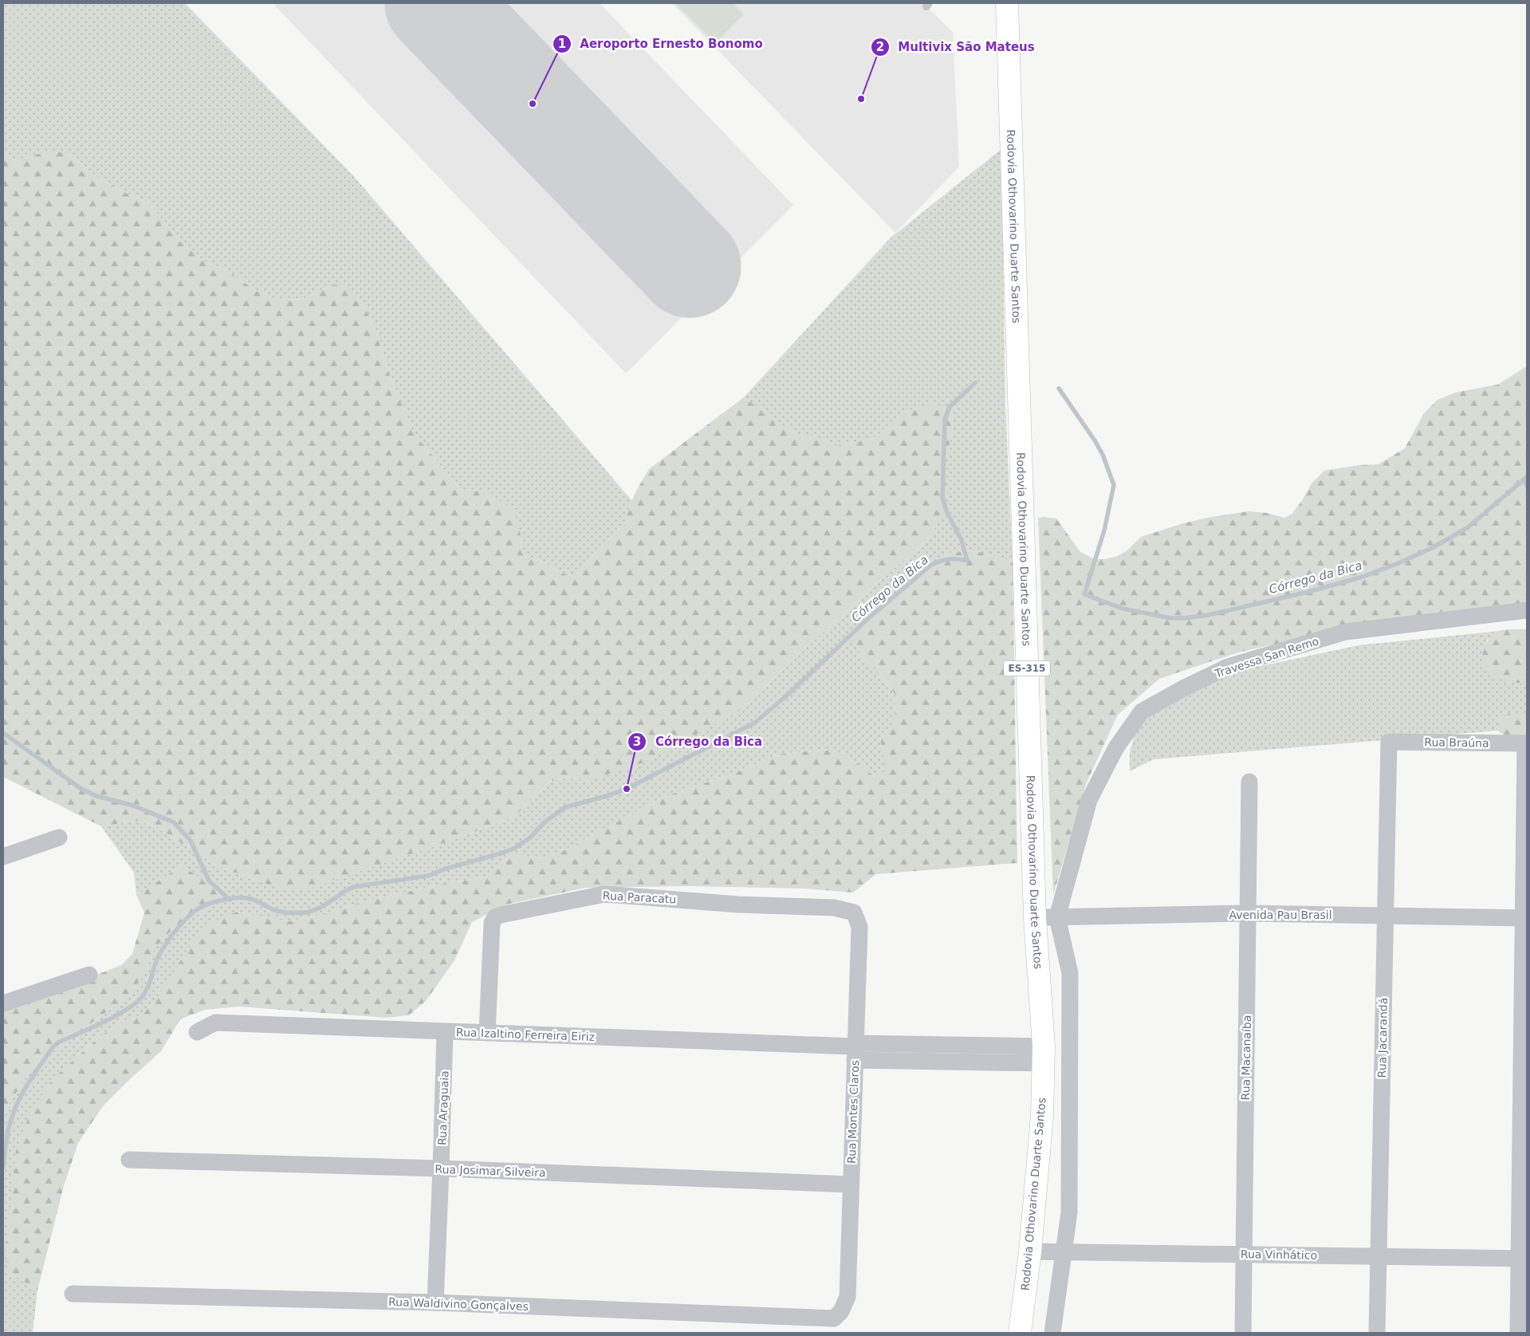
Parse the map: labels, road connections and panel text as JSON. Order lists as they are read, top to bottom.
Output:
{
  "streets": {
    "main road": ["Rodovia Othovarino Duarte Santos", "ES-315"],
    "street": [
      "Travessa San Remo",
      "Rua Braúna",
      "Rua Paracatu",
      "Avenida Pau Brasil",
      "Rua Izaltino Ferreira Eiriz",
      "Rua Jacarandá",
      "Rua Macanaíba",
      "Rua Araguaia",
      "Rua Montes Claros",
      "Rua Josimar Silveira",
      "Rua Vinhático",
      "Rua Waldivino Gonçalves"
    ]
  },
  "crossings": [
    ["Rodovia Othovarino Duarte Santos", "Travessa San Remo"],
    ["Rodovia Othovarino Duarte Santos", "Avenida Pau Brasil"],
    ["Rodovia Othovarino Duarte Santos", "Rua Izaltino Ferreira Eiriz"],
    ["Rodovia Othovarino Duarte Santos", "Rua Vinhático"],
    ["Travessa San Remo", "Avenida Pau Brasil"],
    ["Rua Braúna", "Avenida Pau Brasil"],
    ["Rua Braúna", "Rua Jacarandá"],
    ["Rua Paracatu", "Rua Izaltino Ferreira Eiriz"],
    ["Rua Paracatu", "Rua Montes Claros"],
    ["Avenida Pau Brasil", "Rua Jacarandá"],
    ["Avenida Pau Brasil", "Rua Macanaíba"],
    ["Rua Izaltino Ferreira Eiriz", "Rua Araguaia"],
    ["Rua Izaltino Ferreira Eiriz", "Rua Montes Claros"],
    ["Rua Jacarandá", "Rua Vinhático"],
    ["Rua Macanaíba", "Rua Vinhático"],
    ["Rua Araguaia", "Rua Josimar Silveira"],
    ["Rua Araguaia", "Rua Waldivino Gonçalves"],
    ["Rua Montes Claros", "Rua Josimar Silveira"],
    ["Rua Montes Claros", "Rua Waldivino Gonçalves"]
  ],
  "water": ["Córrego da Bica"],
  "places": ["Multivix São Mateus", "Aeroporto Ernesto Bonomo", "Córrego da Bica"]
}
